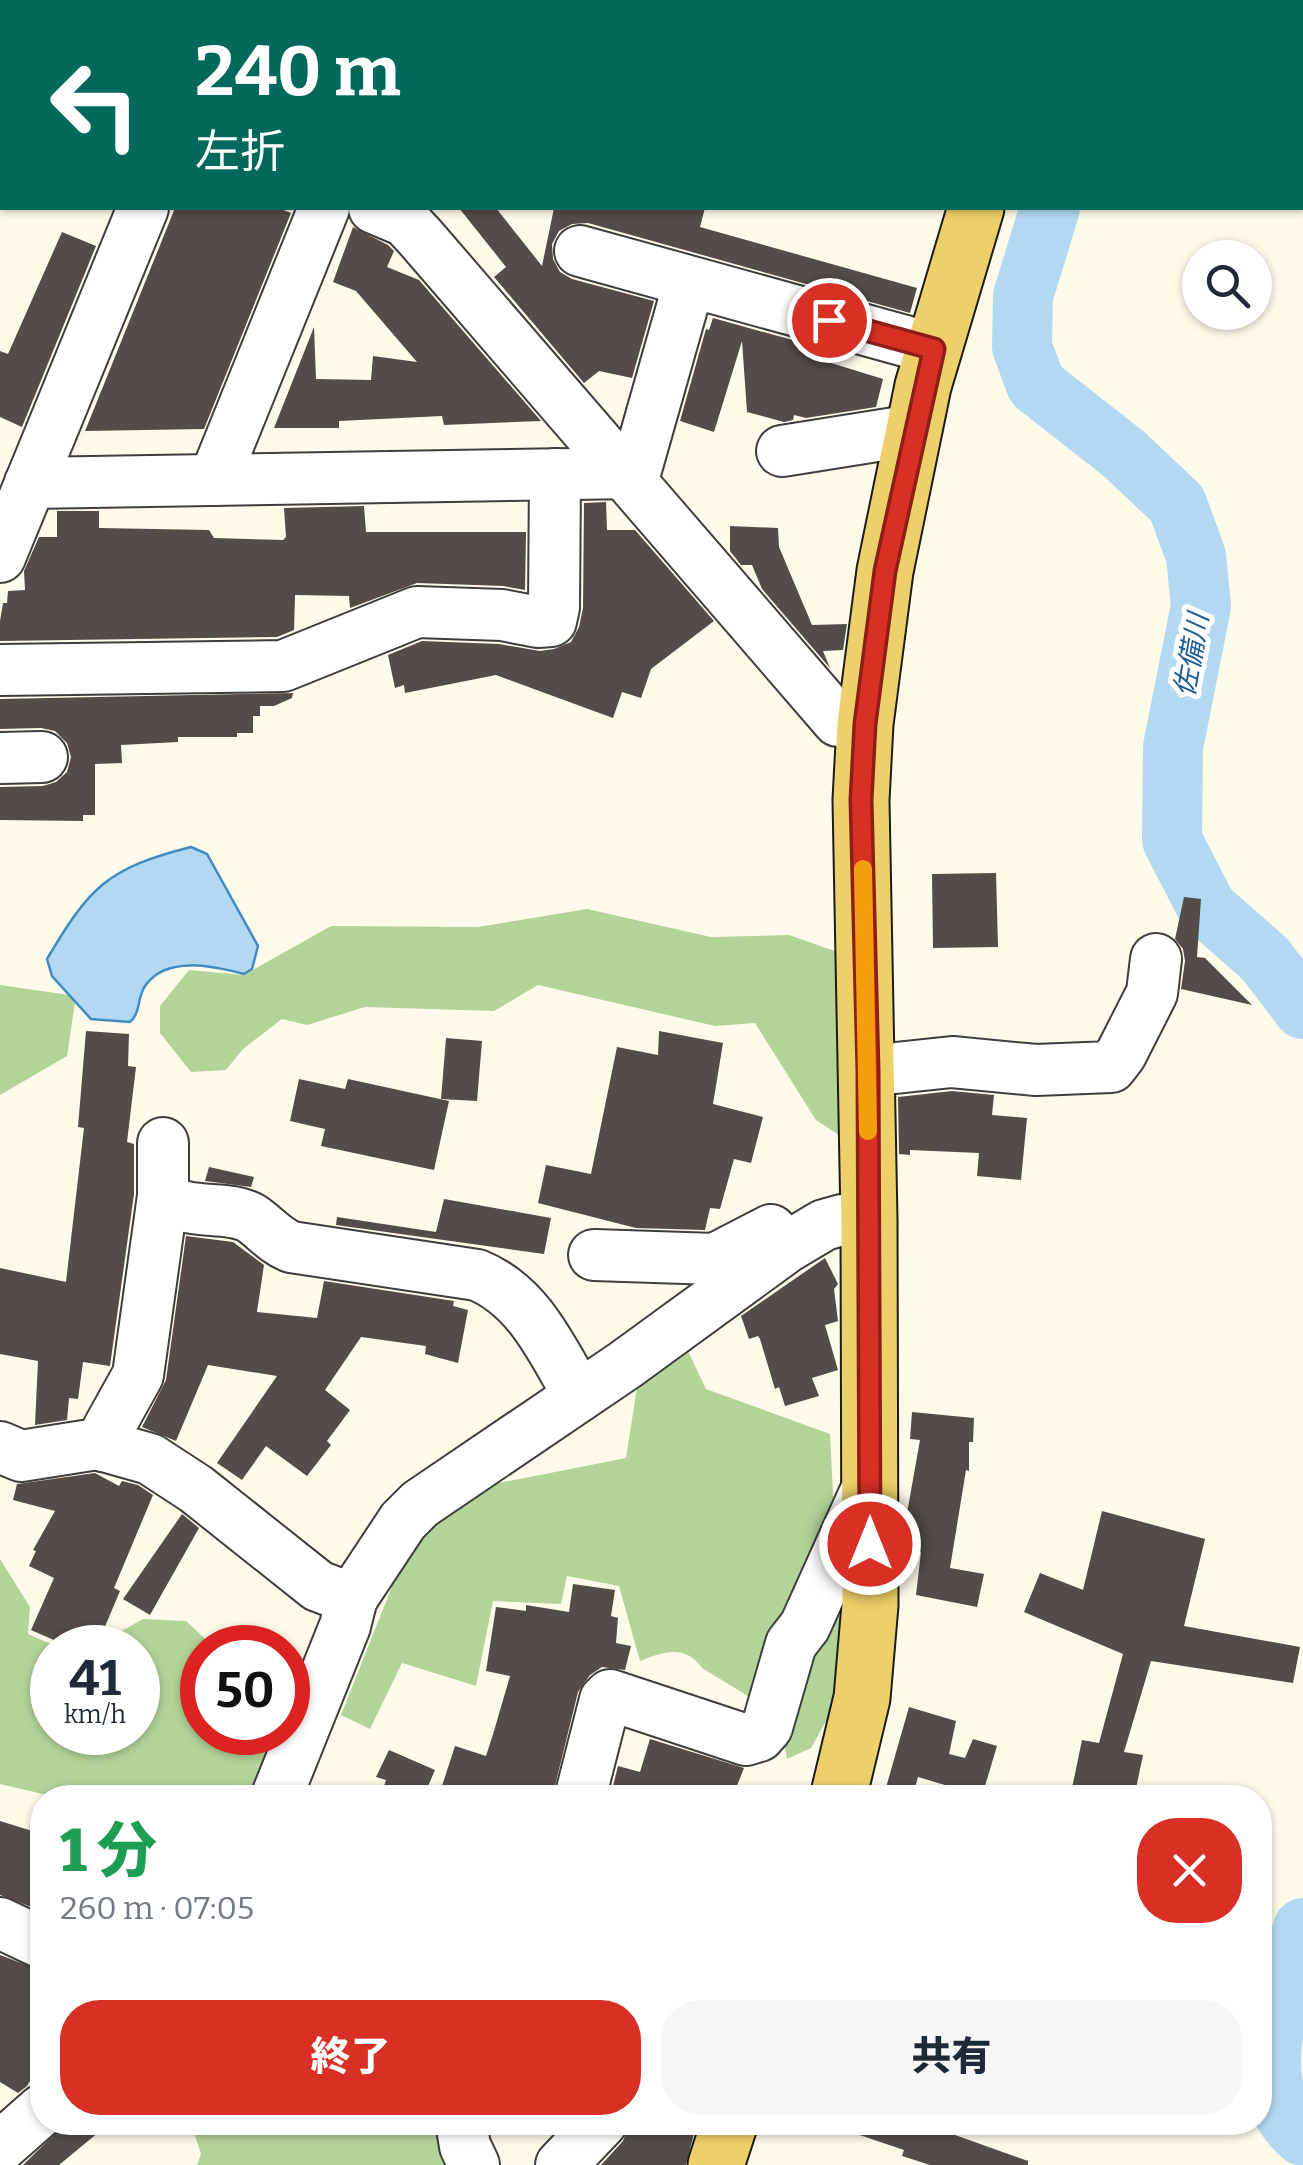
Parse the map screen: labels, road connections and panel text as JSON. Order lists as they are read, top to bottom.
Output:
{
  "water": ["佐備川"],
  "page": {
    "turn": ["240 m", "左折"],
    "speed": "41 km/h",
    "limit": "50",
    "heading": ["1 分", "260 m · 07:05"],
    "buttons": ["終了", "共有"]
  }
}
